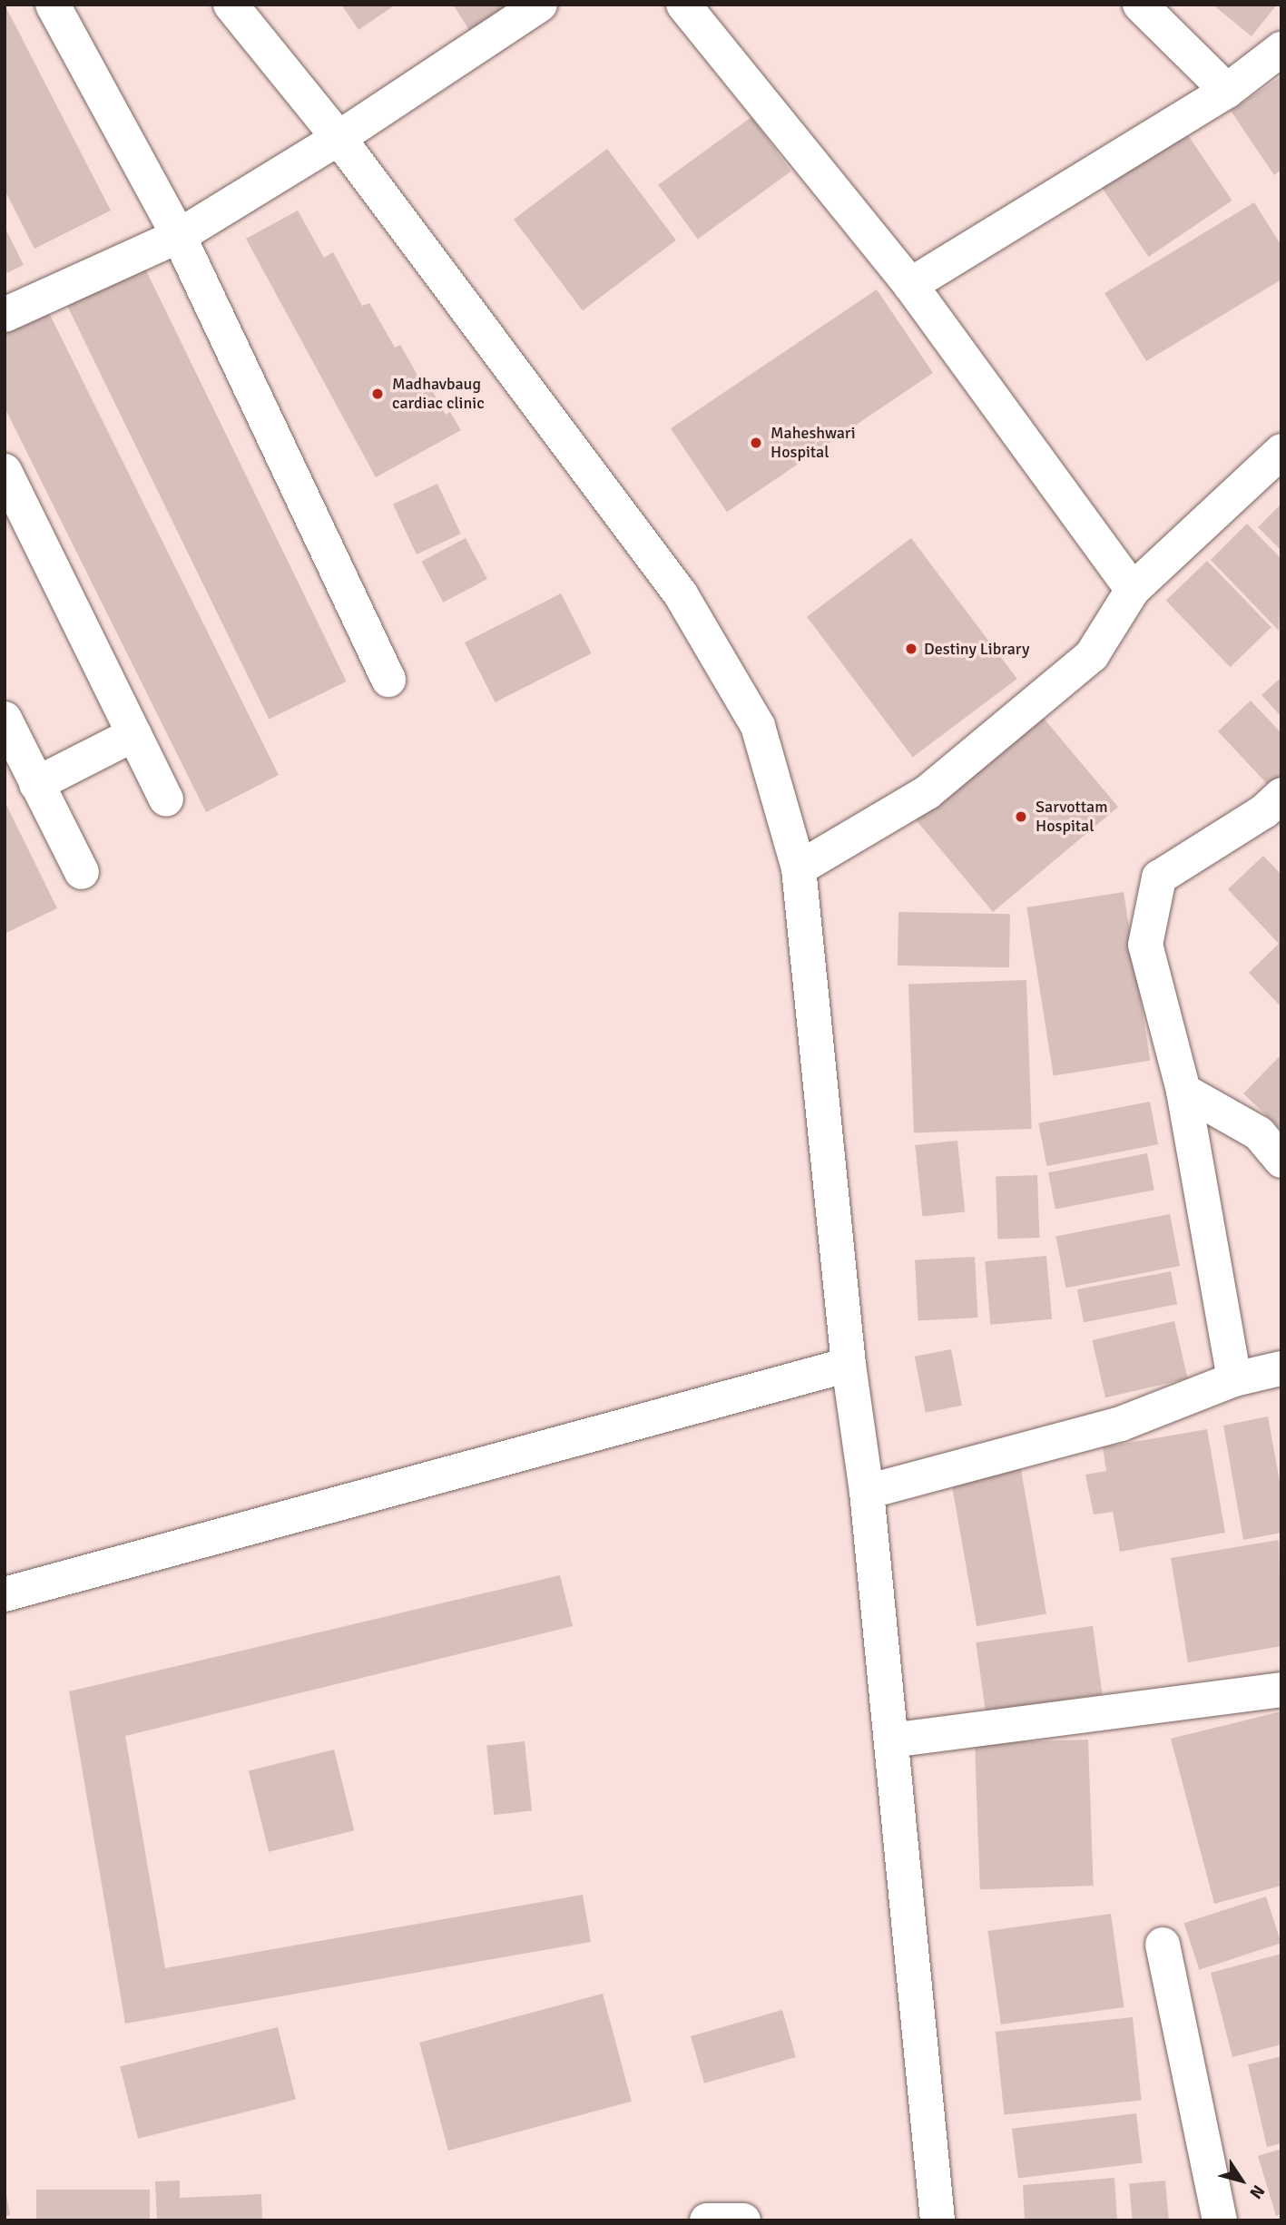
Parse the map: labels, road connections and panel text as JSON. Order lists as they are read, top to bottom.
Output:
{
  "places": [
    "Madhavbaug cardiac clinic",
    "Maheshwari Hospital",
    "Destiny Library",
    "Sarvottam Hospital"
  ],
  "north": "bottom right"
}
